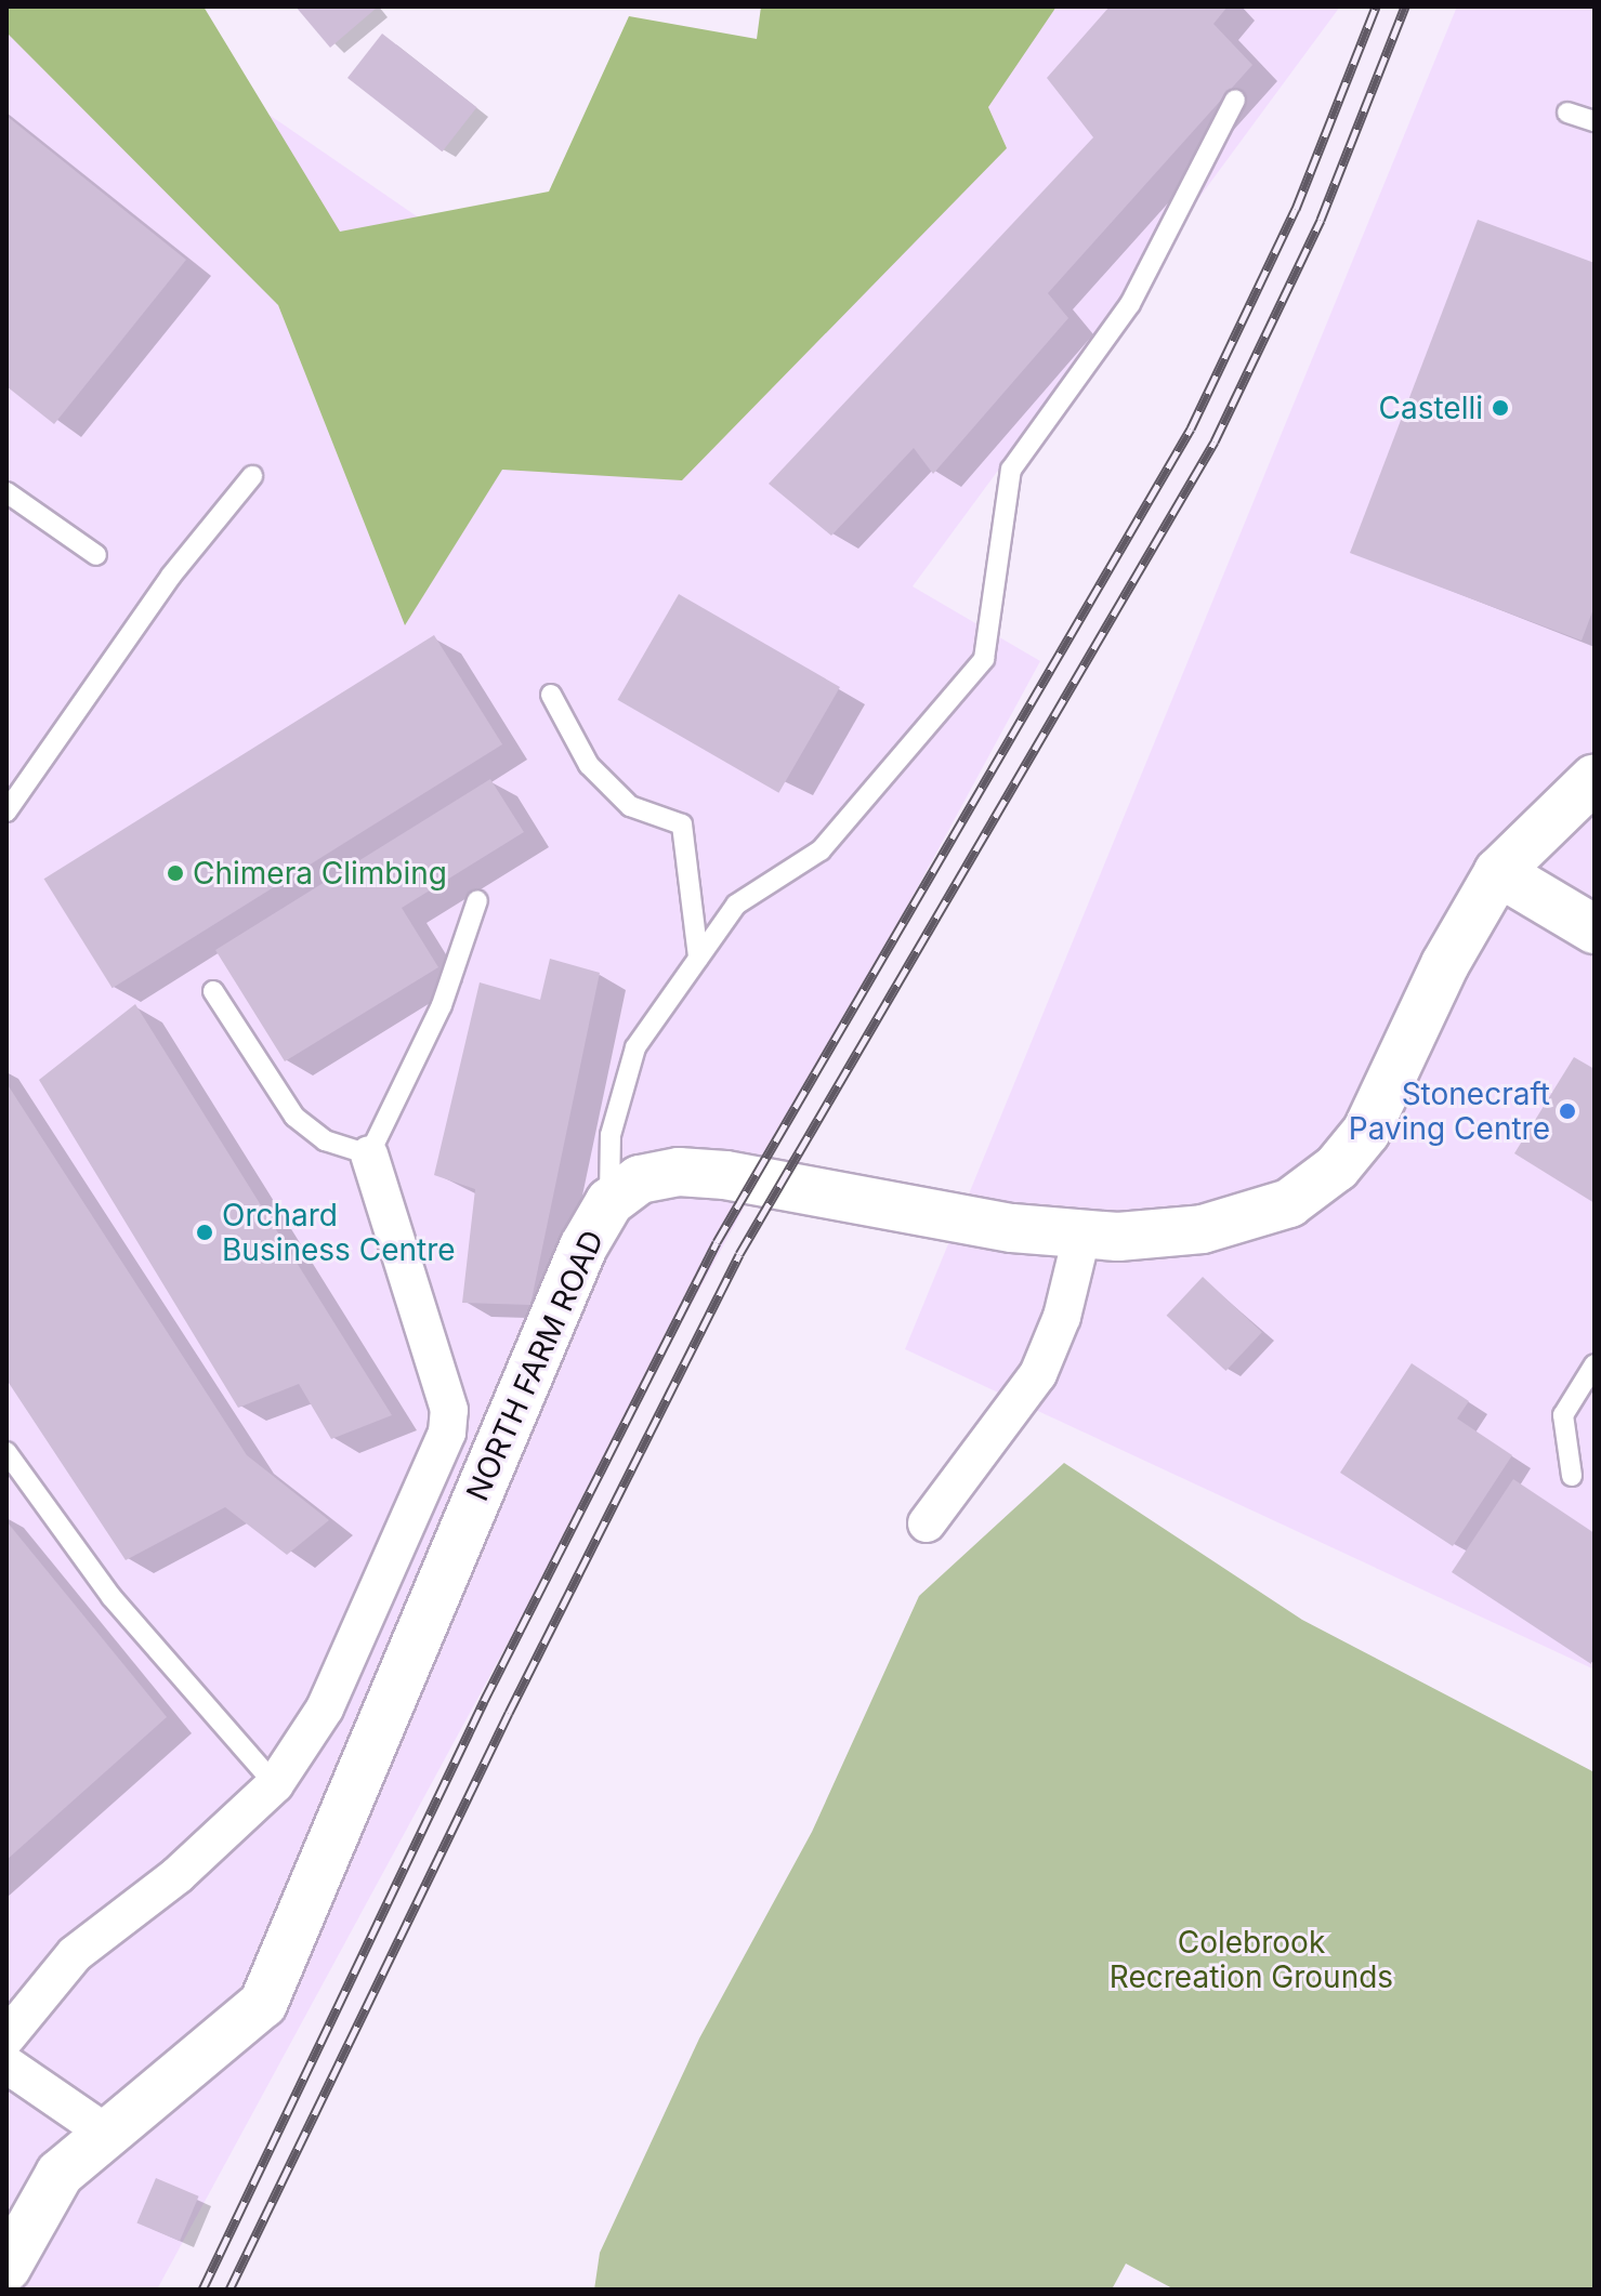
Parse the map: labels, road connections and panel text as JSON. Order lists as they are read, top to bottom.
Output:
{
  "streets": {
    "street": ["NORTH FARM ROAD"]
  },
  "parks": ["Colebrook Recreation Grounds"],
  "places": [
    "Castelli",
    "Chimera Climbing",
    "Stonecraft Paving Centre",
    "Orchard Business Centre"
  ]
}
